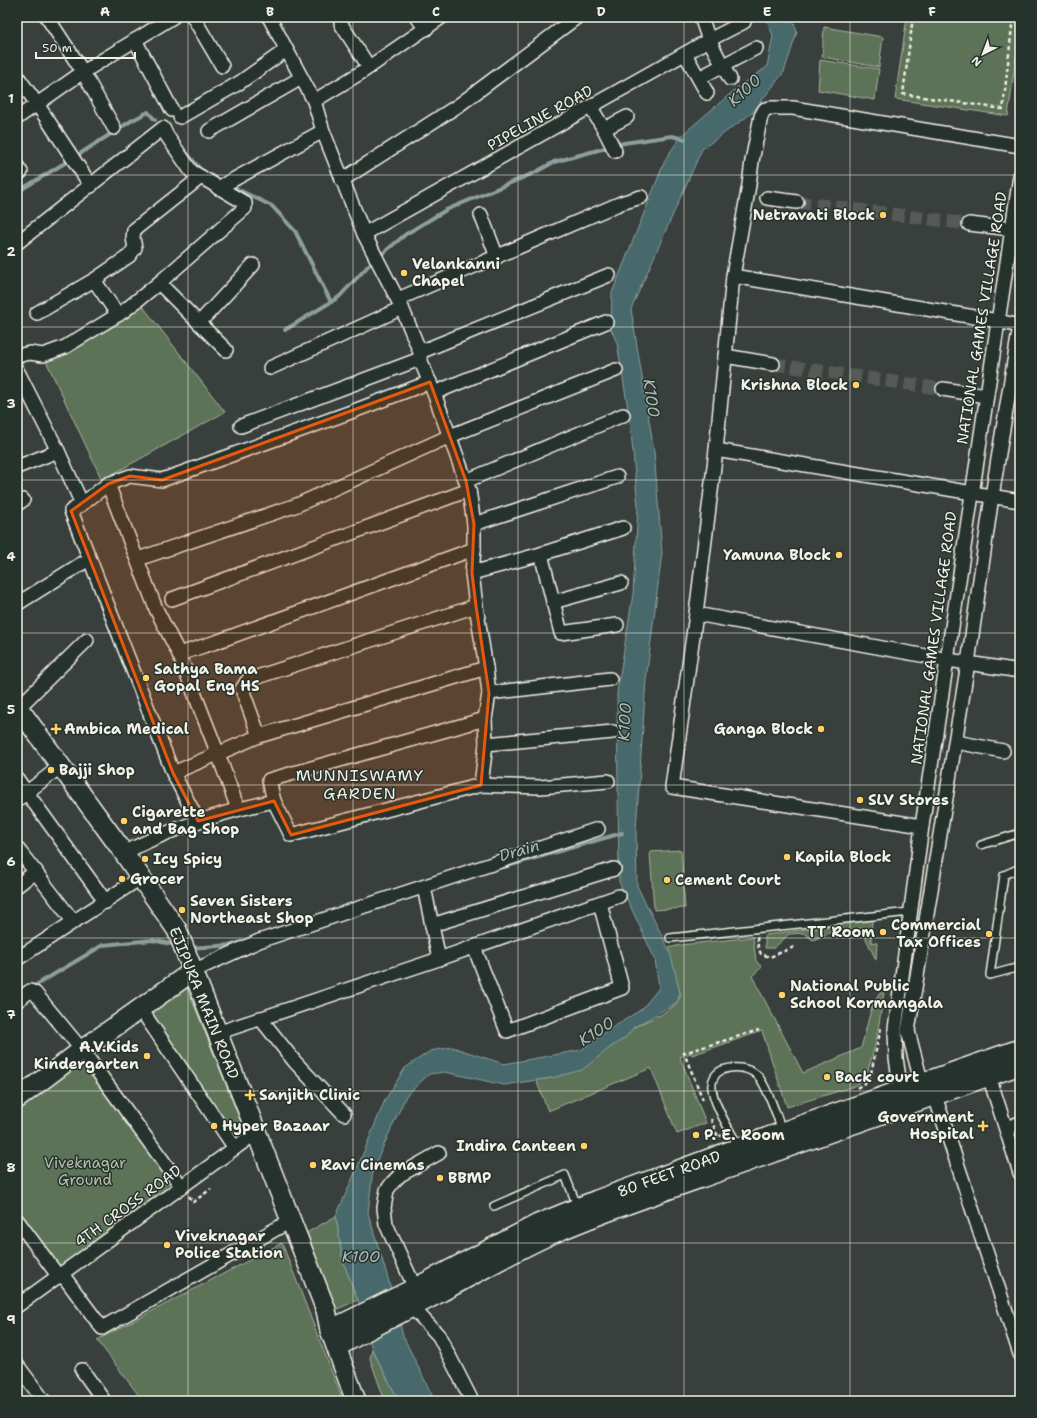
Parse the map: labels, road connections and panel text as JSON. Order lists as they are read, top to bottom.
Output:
{
  "streets": {
    "main road": ["EJIPURA MAIN ROAD", "80 FEET ROAD"],
    "street": ["PIPELINE ROAD", "NATIONAL GAMES VILLAGE ROAD", "4TH CROSS ROAD"]
  },
  "crossings": [
    ["NATIONAL GAMES VILLAGE ROAD", "80 FEET ROAD"],
    ["EJIPURA MAIN ROAD", "80 FEET ROAD"],
    ["EJIPURA MAIN ROAD", "4TH CROSS ROAD"]
  ],
  "districts": ["MUNNISWAMY GARDEN"],
  "water": ["K100", "Drain"],
  "parks": ["Viveknagar Ground"],
  "places": {
    "other": [
      "Netravati Block",
      "Velankanni Chapel",
      "Krishna Block",
      "Yamuna Block",
      "Sathya Bama Gopal Eng HS",
      "Ganga Block",
      "Bajji Shop",
      "SLV Stores",
      "Cigarette and Bag Shop",
      "Kapila Block",
      "Icy Spicy",
      "Grocer",
      "Cement Court",
      "Seven Sisters Northeast Shop",
      "TT Room",
      "Commercial Tax Offices",
      "National Public School Kormangala",
      "A.V.Kids Kindergarten",
      "Back court",
      "Hyper Bazaar",
      "P. E. Room",
      "Indira Canteen",
      "Ravi Cinemas",
      "BBMP",
      "Viveknagar Police Station"
    ],
    "health": ["Ambica Medical", "Sanjith Clinic", "Government Hospital"]
  },
  "scale_bar": "50 m",
  "north": "bottom left",
  "grid": {
    "columns": [
      "A",
      "B",
      "C",
      "D",
      "E",
      "F"
    ],
    "rows": [
      "1",
      "2",
      "3",
      "4",
      "5",
      "6",
      "7",
      "8",
      "9"
    ]
  }
}
